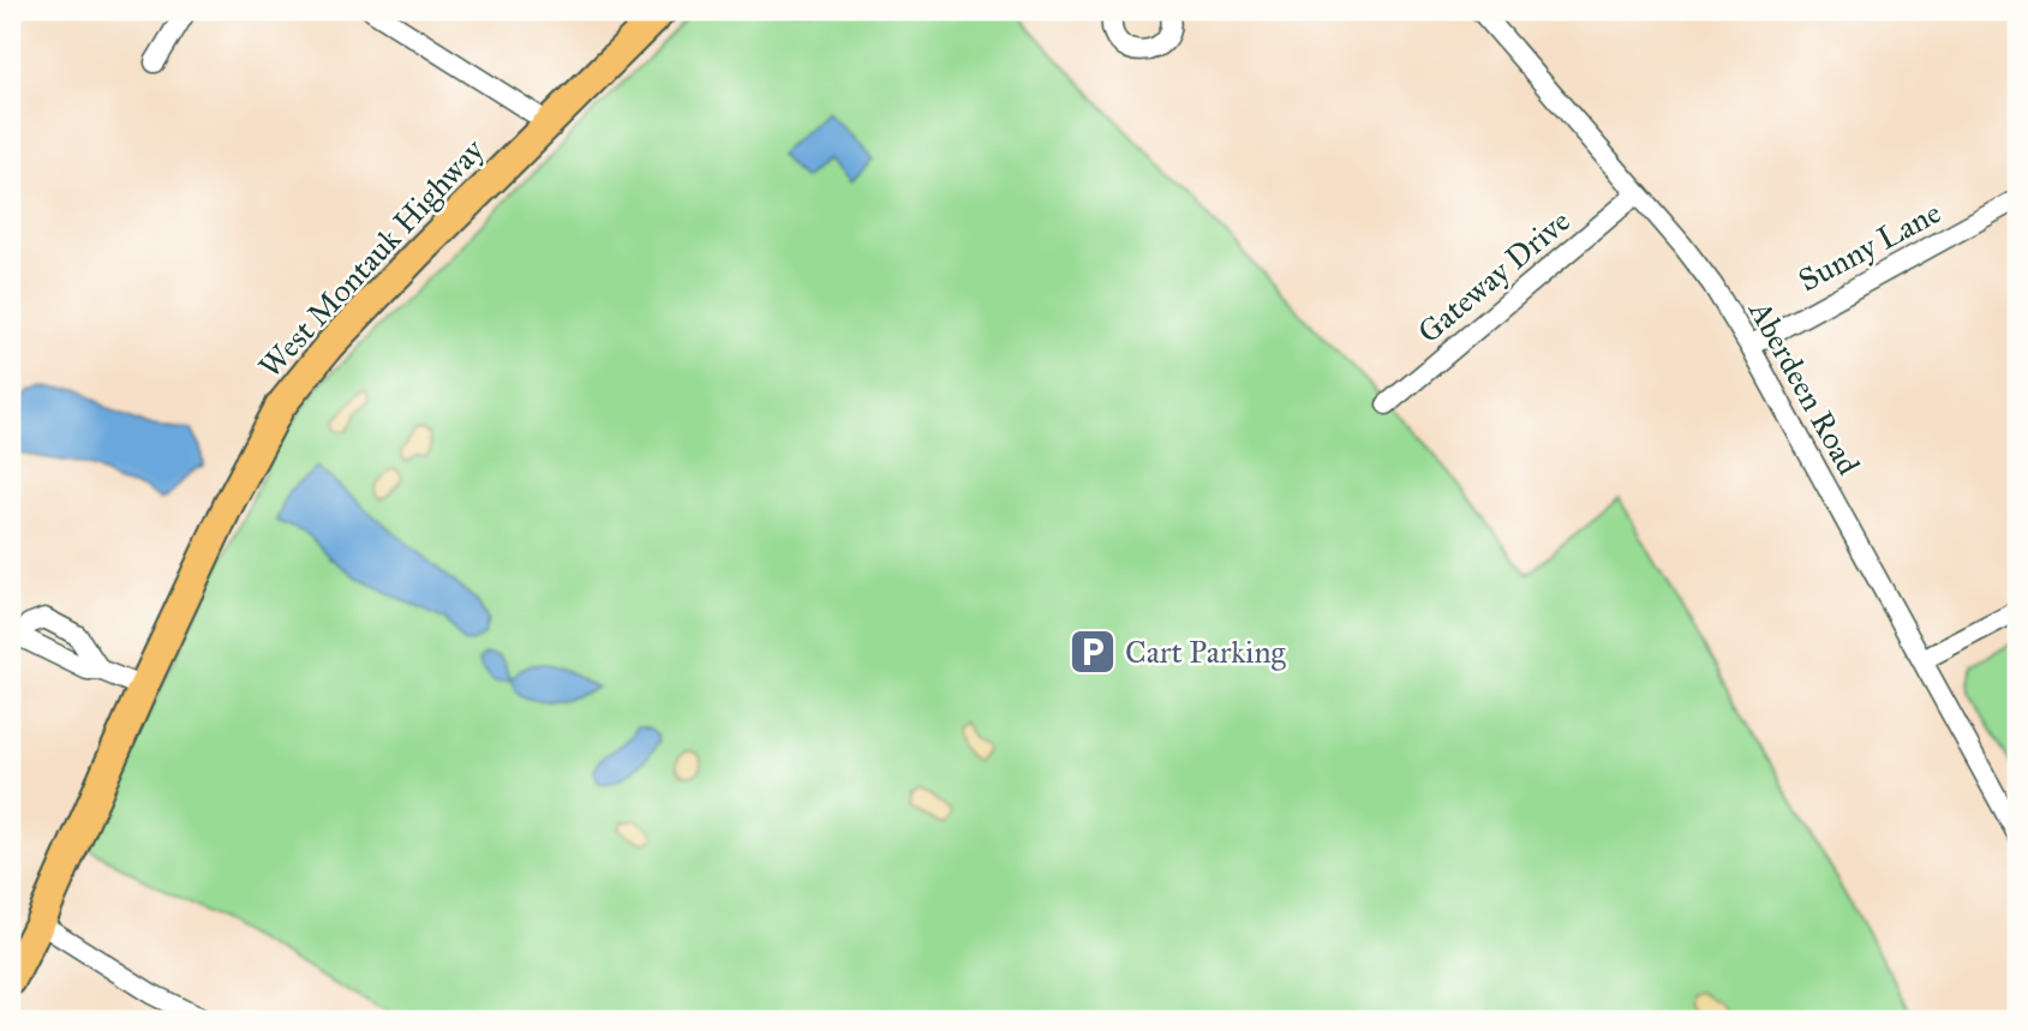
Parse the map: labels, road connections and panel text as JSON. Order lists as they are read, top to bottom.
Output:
{
  "streets": {
    "main road": ["West Montauk Highway"],
    "street": ["Sunny Lane", "Gateway Drive", "Aberdeen Road"]
  },
  "crossings": [
    ["Sunny Lane", "Aberdeen Road"],
    ["Gateway Drive", "Aberdeen Road"]
  ],
  "places": {
    "parking": ["Cart Parking"]
  }
}
